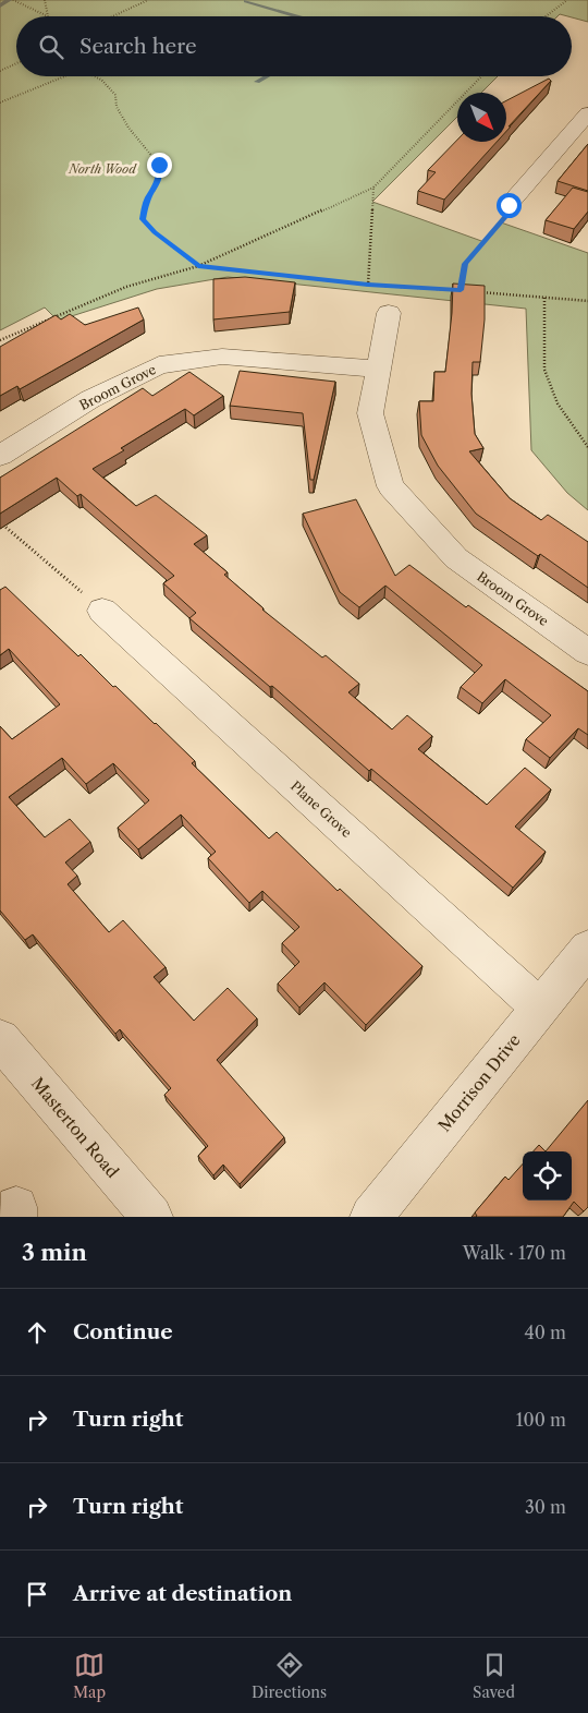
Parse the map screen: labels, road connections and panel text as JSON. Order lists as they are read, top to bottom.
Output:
{
  "streets": {
    "street": [
      "Broom Grove",
      "Plane Grove",
      "Morrison Drive",
      "Masterton Road"
    ]
  },
  "crossings": [
    ["Plane Grove", "Morrison Drive"]
  ],
  "parks": ["North Wood"],
  "north": "bottom right",
  "page": {
    "search": "Search here",
    "heading": ["3 min", "Walk · 170 m"],
    "list": [
      ["Continue", "40 m"],
      ["Turn right", "100 m"],
      ["Turn right", "30 m"],
      "Arrive at destination"
    ],
    "nav": ["Map", "Directions", "Saved"]
  }
}
